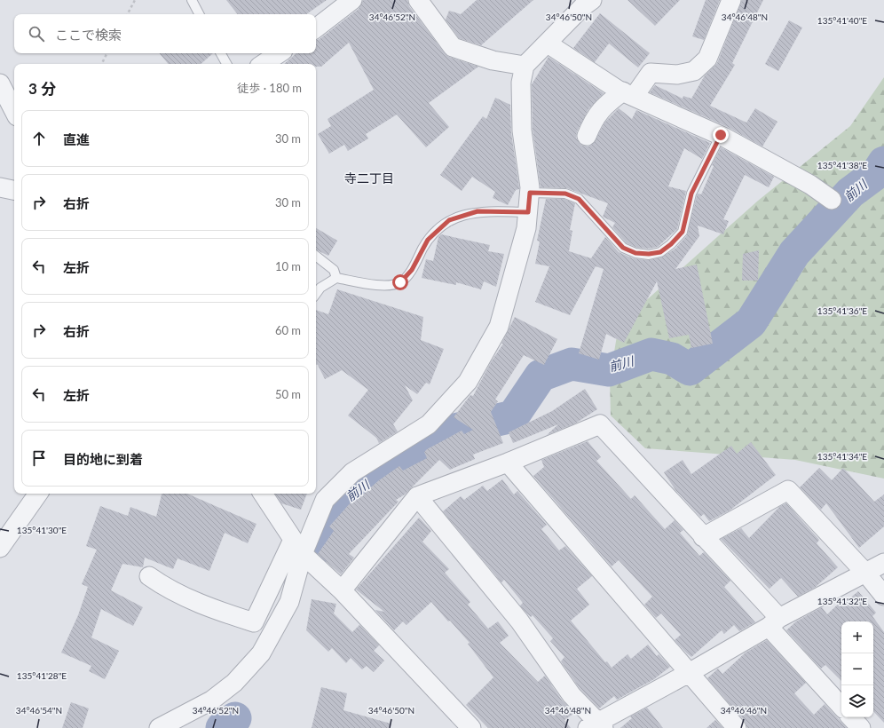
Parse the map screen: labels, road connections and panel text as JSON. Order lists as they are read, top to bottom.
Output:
{
  "districts": ["寺二丁目"],
  "water": ["前川"],
  "page": {
    "search": "ここで検索",
    "heading": ["3 分", "徒歩 · 180 m"],
    "list": [
      ["直進", "30 m"],
      ["右折", "30 m"],
      ["左折", "10 m"],
      ["右折", "60 m"],
      ["左折", "50 m"],
      "目的地に到着"
    ],
    "map_buttons": ["+", "−"]
  },
  "coordinates": [
    "34°46'52\"N",
    "34°46'50\"N",
    "34°46'48\"N",
    "135°41'40\"E",
    "135°41'38\"E",
    "135°41'36\"E",
    "135°41'34\"E",
    "135°41'30\"E",
    "135°41'32\"E",
    "135°41'28\"E",
    "34°46'54\"N",
    "34°46'46\"N"
  ]
}
